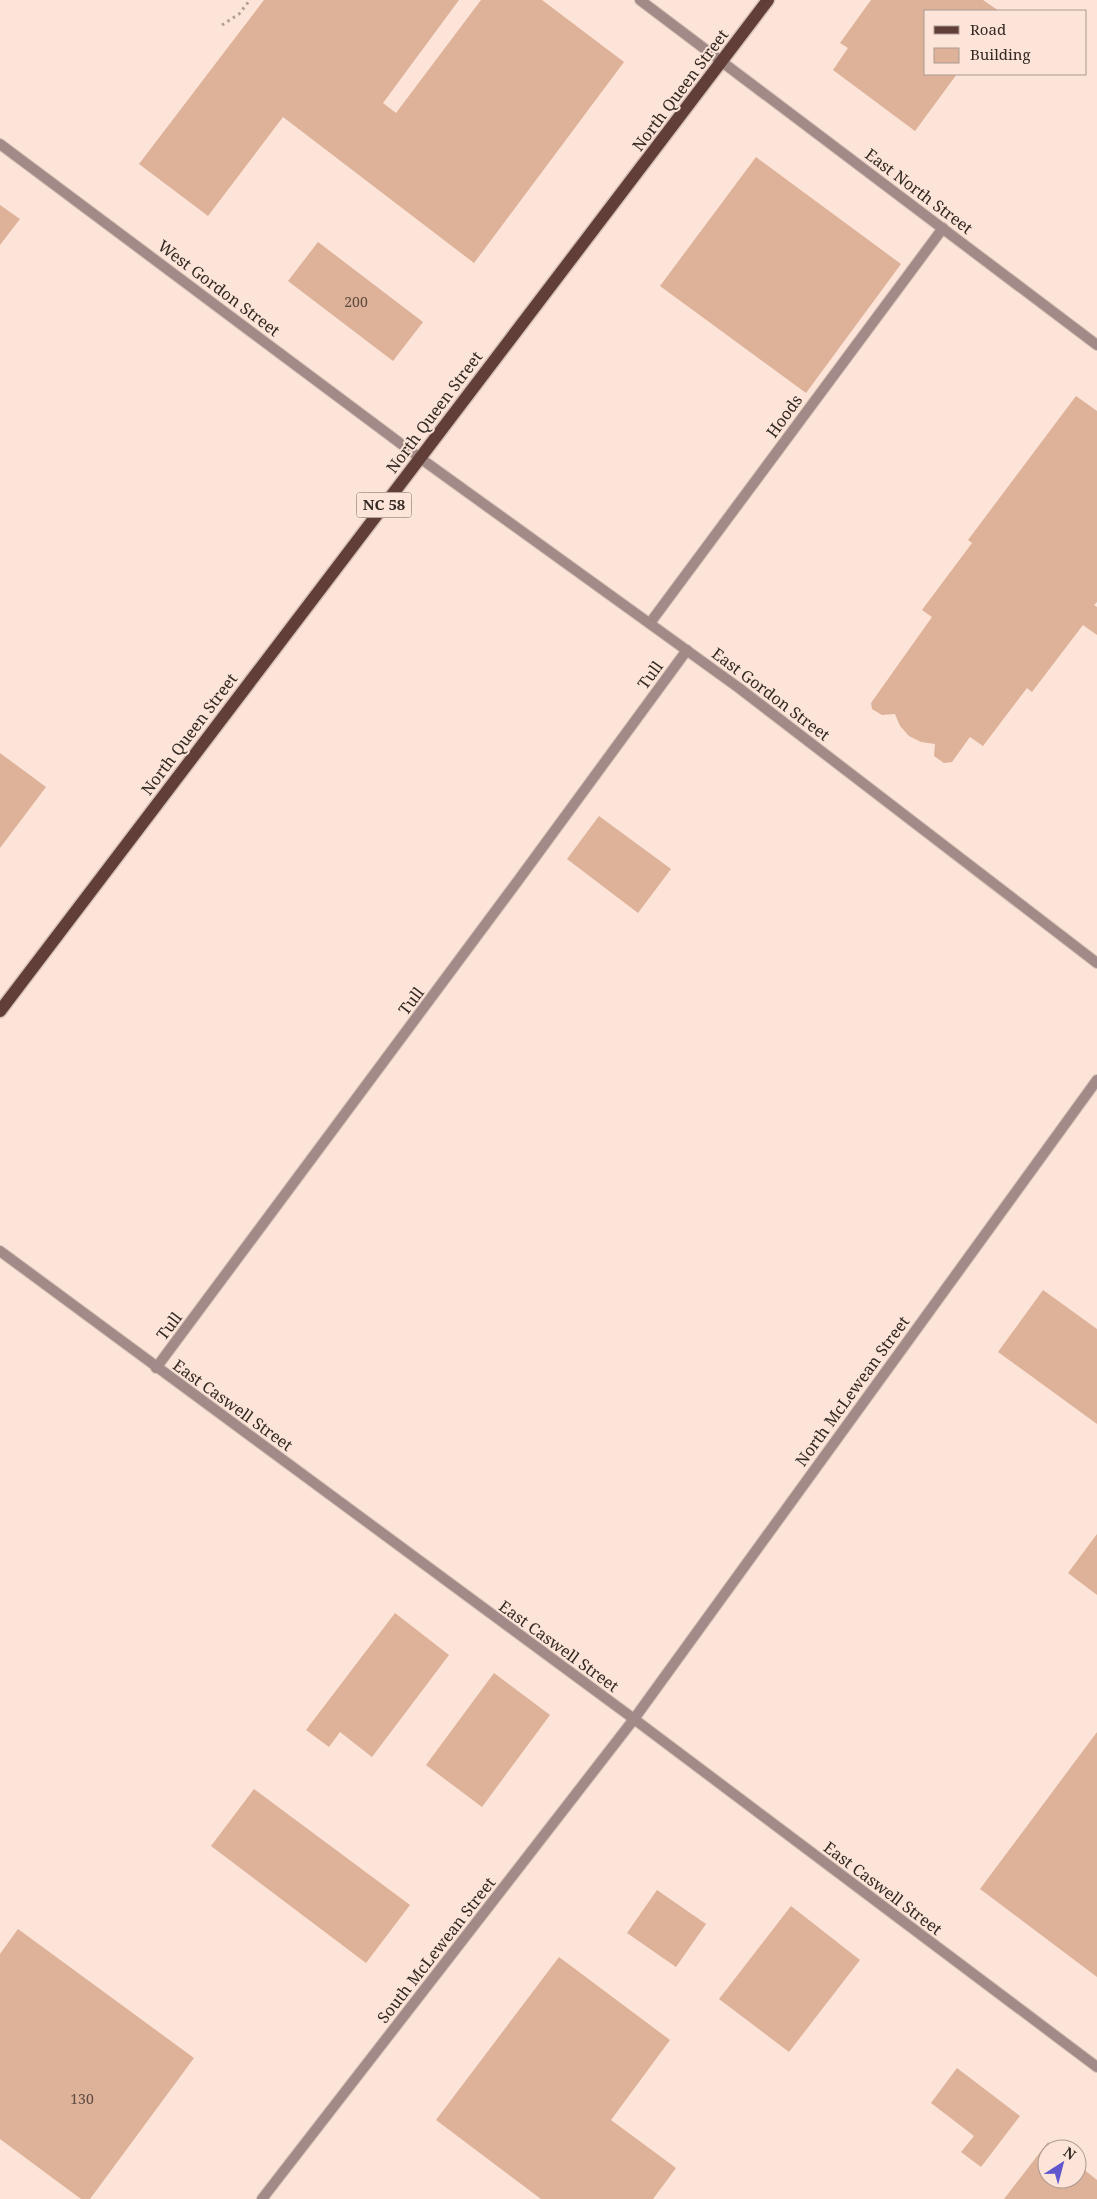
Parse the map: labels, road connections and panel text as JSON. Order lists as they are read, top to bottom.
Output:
{
  "streets": {
    "main road": ["North Queen Street", "NC 58"],
    "street": [
      "East North Street",
      "West Gordon Street",
      "Hoods",
      "Tull",
      "East Gordon Street",
      "North McLewean Street",
      "East Caswell Street",
      "South McLewean Street"
    ]
  },
  "crossings": [
    ["North Queen Street", "East North Street"],
    ["North Queen Street", "West Gordon Street"],
    ["North Queen Street", "East Gordon Street"],
    ["East North Street", "Hoods"],
    ["West Gordon Street", "East Gordon Street"],
    ["Hoods", "East Gordon Street"],
    ["Tull", "East Gordon Street"],
    ["Tull", "East Caswell Street"],
    ["North McLewean Street", "East Caswell Street"],
    ["North McLewean Street", "South McLewean Street"],
    ["East Caswell Street", "South McLewean Street"]
  ],
  "house_numbers": ["200", "130"],
  "legend": ["Road", "Building"],
  "north": "top right"
}
